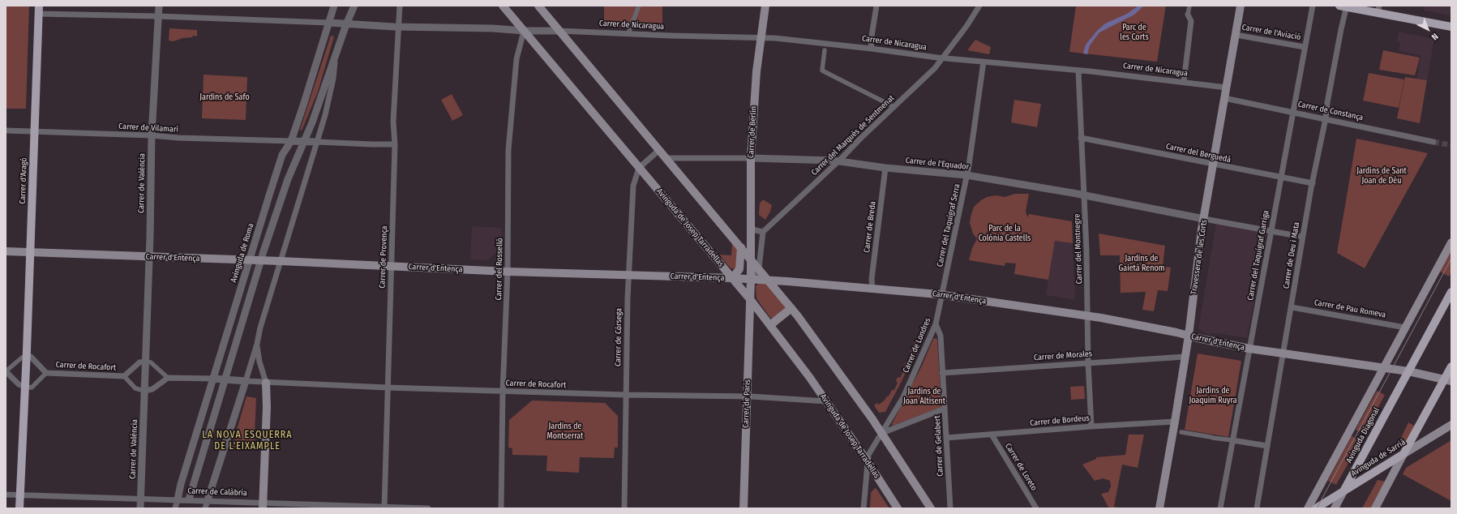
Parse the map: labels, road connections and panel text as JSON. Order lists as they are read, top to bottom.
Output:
{
  "streets": {
    "main road": [
      "Carrer de Berlín",
      "Carrer d'Aragó",
      "Avinguda de Josep Tarradellas",
      "Travessera de les Corts",
      "Carrer d'Entença",
      "Carrer de París",
      "Avinguda Diagonal",
      "Avinguda de Sarrià"
    ],
    "street": [
      "Carrer de Nicaragua",
      "Carrer de l'Aviació",
      "Carrer de Constança",
      "Carrer de Vilamarí",
      "Carrer del Marquès de Sentmenat",
      "Carrer del Berguedà",
      "Carrer de l'Equador",
      "Carrer de València",
      "Carrer del Taquígraf Serra",
      "Carrer de Breda",
      "Carrer del Montnegre",
      "Avinguda de Roma",
      "Carrer del Taquígraf Garriga",
      "Carrer de Deu i Mata",
      "Carrer de Provença",
      "Carrer del Rosselló",
      "Carrer de Pau Romeva",
      "Carrer de Còrsega",
      "Carrer de Londres",
      "Carrer de Morales",
      "Carrer de Rocafort",
      "Carrer de Bordeus",
      "Carrer de Gelabert",
      "Carrer de Loreto",
      "Carrer de Calàbria"
    ]
  },
  "crossings": [
    ["Carrer de Nicaragua", "Carrer de Berlín"],
    ["Carrer de Nicaragua", "Carrer del Marquès de Sentmenat"],
    ["Carrer de Nicaragua", "Carrer del Taquígraf Serra"],
    ["Carrer de Nicaragua", "Carrer del Montnegre"],
    ["Carrer de Nicaragua", "Travessera de les Corts"],
    ["Carrer de l'Aviació", "Carrer del Taquígraf Garriga"],
    ["Carrer de l'Aviació", "Travessera de les Corts"],
    ["Carrer de Constança", "Carrer del Taquígraf Garriga"],
    ["Carrer de Constança", "Carrer de Deu i Mata"],
    ["Carrer de Constança", "Travessera de les Corts"],
    ["Carrer de Vilamarí", "Carrer d'Aragó"],
    ["Carrer de Vilamarí", "Carrer de València"],
    ["Carrer de Vilamarí", "Avinguda de Roma"],
    ["Carrer de Berlín", "Carrer de l'Equador"],
    ["Carrer del Marquès de Sentmenat", "Carrer de l'Equador"],
    ["Carrer del Berguedà", "Carrer del Montnegre"],
    ["Carrer del Berguedà", "Carrer del Taquígraf Garriga"],
    ["Carrer del Berguedà", "Carrer de Deu i Mata"],
    ["Carrer del Berguedà", "Travessera de les Corts"],
    ["Carrer de l'Equador", "Carrer del Taquígraf Serra"],
    ["Carrer de l'Equador", "Carrer de Breda"],
    ["Carrer de l'Equador", "Carrer del Montnegre"],
    ["Carrer de l'Equador", "Travessera de les Corts"],
    ["Carrer d'Aragó", "Carrer d'Entença"],
    ["Carrer d'Aragó", "Carrer de Rocafort"],
    ["Carrer d'Aragó", "Carrer de Calàbria"],
    ["Carrer de València", "Carrer d'Entença"],
    ["Carrer de València", "Carrer de Rocafort"],
    ["Carrer de València", "Carrer de Calàbria"],
    ["Carrer del Taquígraf Serra", "Carrer d'Entença"],
    ["Carrer del Taquígraf Serra", "Carrer de Londres"],
    ["Carrer de Breda", "Carrer d'Entença"],
    ["Avinguda de Josep Tarradellas", "Carrer d'Entença"],
    ["Avinguda de Josep Tarradellas", "Carrer del Rosselló"],
    ["Avinguda de Josep Tarradellas", "Carrer de Còrsega"],
    ["Avinguda de Josep Tarradellas", "Carrer de Londres"],
    ["Avinguda de Josep Tarradellas", "Carrer de Rocafort"],
    ["Avinguda de Josep Tarradellas", "Carrer de París"],
    ["Carrer del Montnegre", "Carrer d'Entença"],
    ["Carrer del Montnegre", "Carrer de Morales"],
    ["Carrer del Montnegre", "Carrer de Bordeus"],
    ["Avinguda de Roma", "Carrer d'Entença"],
    ["Avinguda de Roma", "Carrer de Calàbria"],
    ["Carrer del Taquígraf Garriga", "Carrer d'Entença"],
    ["Carrer de Deu i Mata", "Carrer d'Entença"],
    ["Carrer de Deu i Mata", "Carrer de Pau Romeva"],
    ["Carrer de Provença", "Carrer d'Entença"],
    ["Carrer de Provença", "Carrer de Rocafort"],
    ["Carrer de Provença", "Carrer de Calàbria"],
    ["Travessera de les Corts", "Carrer d'Entença"],
    ["Travessera de les Corts", "Carrer de Morales"],
    ["Travessera de les Corts", "Carrer de Bordeus"],
    ["Carrer d'Entença", "Carrer del Rosselló"],
    ["Carrer d'Entença", "Carrer de Còrsega"],
    ["Carrer d'Entença", "Carrer de Londres"],
    ["Carrer del Rosselló", "Carrer de Rocafort"],
    ["Carrer de Còrsega", "Carrer de Rocafort"],
    ["Carrer de Londres", "Carrer de Gelabert"],
    ["Carrer de Morales", "Carrer de Gelabert"],
    ["Carrer de Rocafort", "Carrer de París"],
    ["Carrer de Bordeus", "Carrer de Gelabert"],
    ["Carrer de Bordeus", "Carrer de Loreto"],
    ["Avinguda Diagonal", "Avinguda de Sarrià"]
  ],
  "districts": ["LA NOVA ESQUERRA DE L'EIXAMPLE"],
  "parks": [
    "Parc de les Corts",
    "Jardins de Safo",
    "Jardins de Sant Joan de Déu",
    "Parc de la Colònia Castells",
    "Jardins de Gaietà Renom",
    "Jardins de Joaquim Ruyra",
    "Jardins de Joan Altisent",
    "Jardins de Montserrat"
  ],
  "north": "bottom right"
}
